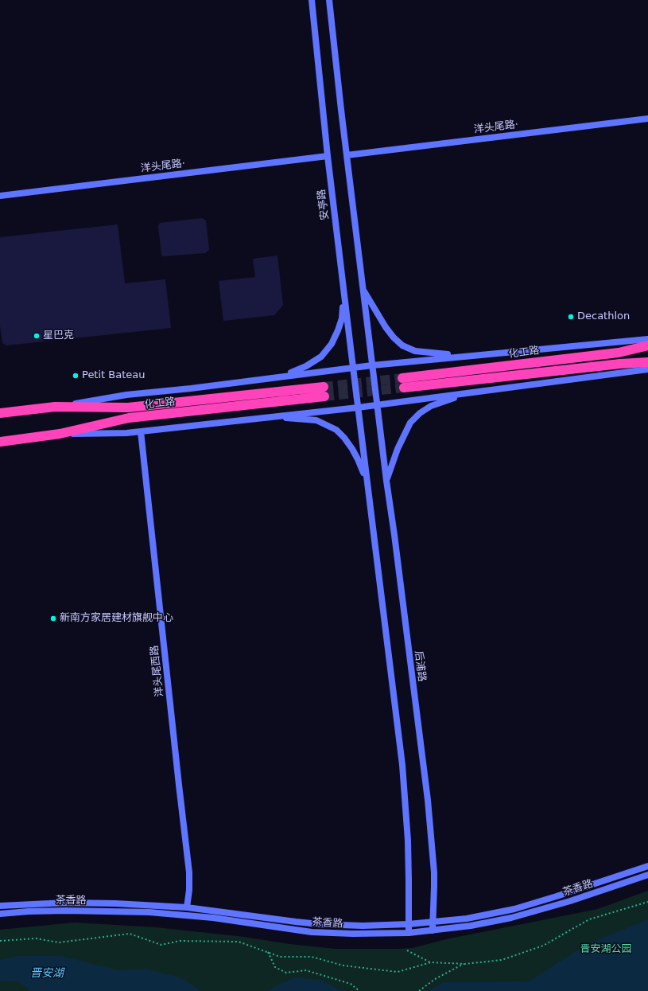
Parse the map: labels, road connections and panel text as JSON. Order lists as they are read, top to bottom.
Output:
{
  "streets": {
    "highway": ["化工路"],
    "main road": [
      "洋头尾路·",
      "安亭路",
      "后浦路",
      "洋头尾西路",
      "茶香路"
    ]
  },
  "crossings": [
    ["洋头尾路·", "安亭路"],
    ["后浦路", "茶香路"],
    ["洋头尾西路", "茶香路"]
  ],
  "water": ["晋安湖"],
  "parks": ["晋安湖公园"],
  "places": [
    "Decathlon",
    "星巴克",
    "Petit Bateau",
    "新南方家居建材旗舰中心"
  ]
}
